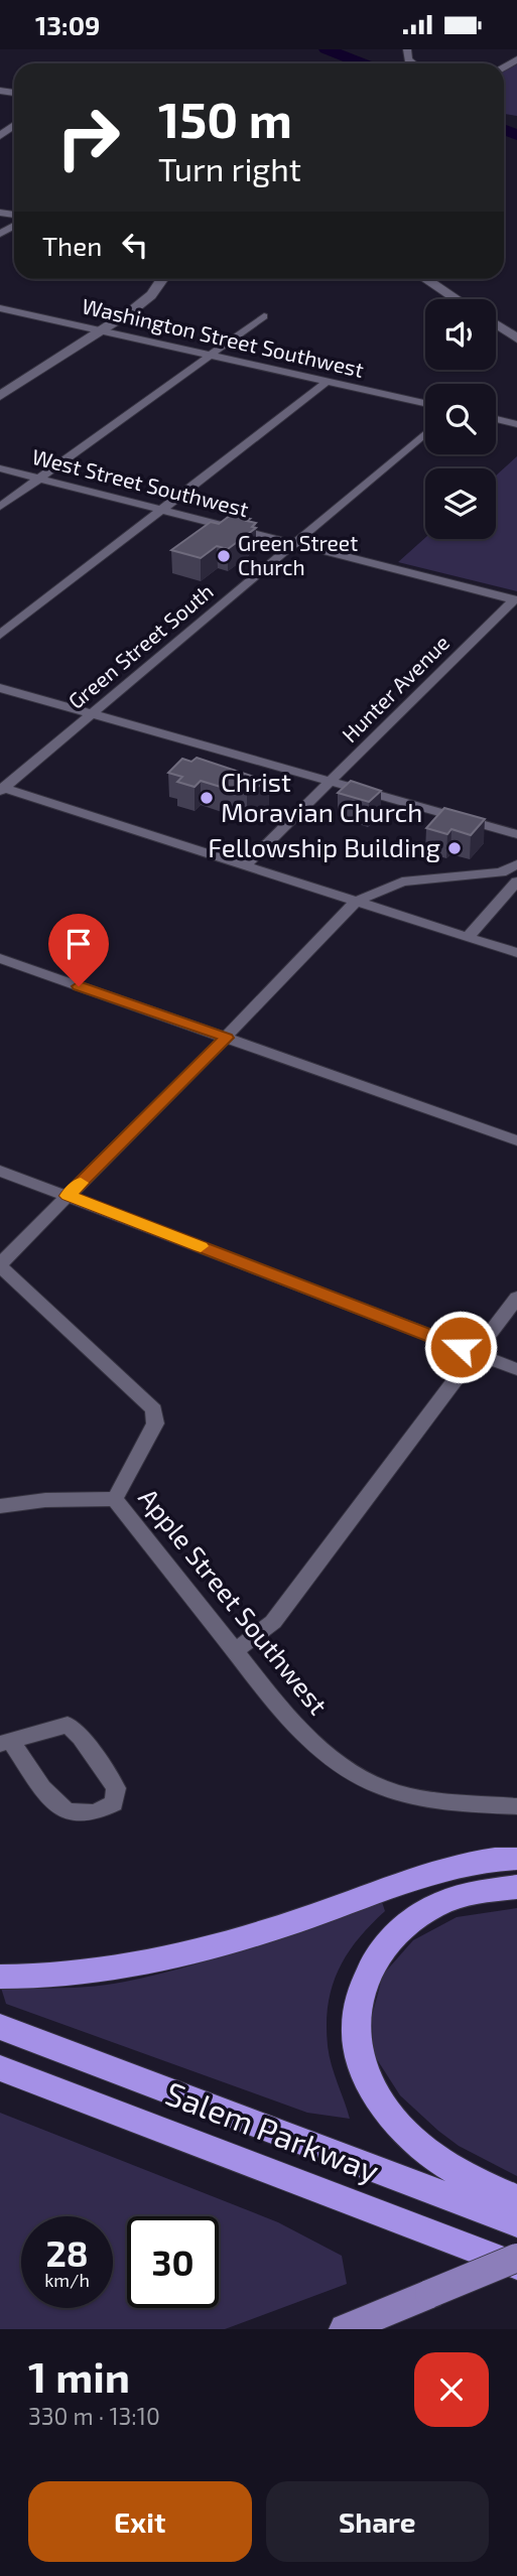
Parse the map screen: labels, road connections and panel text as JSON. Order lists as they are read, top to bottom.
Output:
{
  "streets": {
    "highway": ["Salem Parkway"],
    "street": [
      "Washington Street Southwest",
      "West Street Southwest",
      "Green Street South",
      "Hunter Avenue",
      "Apple Street Southwest"
    ]
  },
  "crossings": [
    ["West Street Southwest", "Green Street South"],
    ["West Street Southwest", "Hunter Avenue"]
  ],
  "places": ["Green Street Church", "Christ Moravian Church", "Fellowship Building"],
  "page": {
    "status": "13:09",
    "turn": ["150 m", "Turn right"],
    "then": "Then",
    "speed": "28 km/h",
    "limit": "30",
    "heading": ["1 min", "330 m · 13:10"],
    "buttons": ["Exit", "Share"]
  }
}
